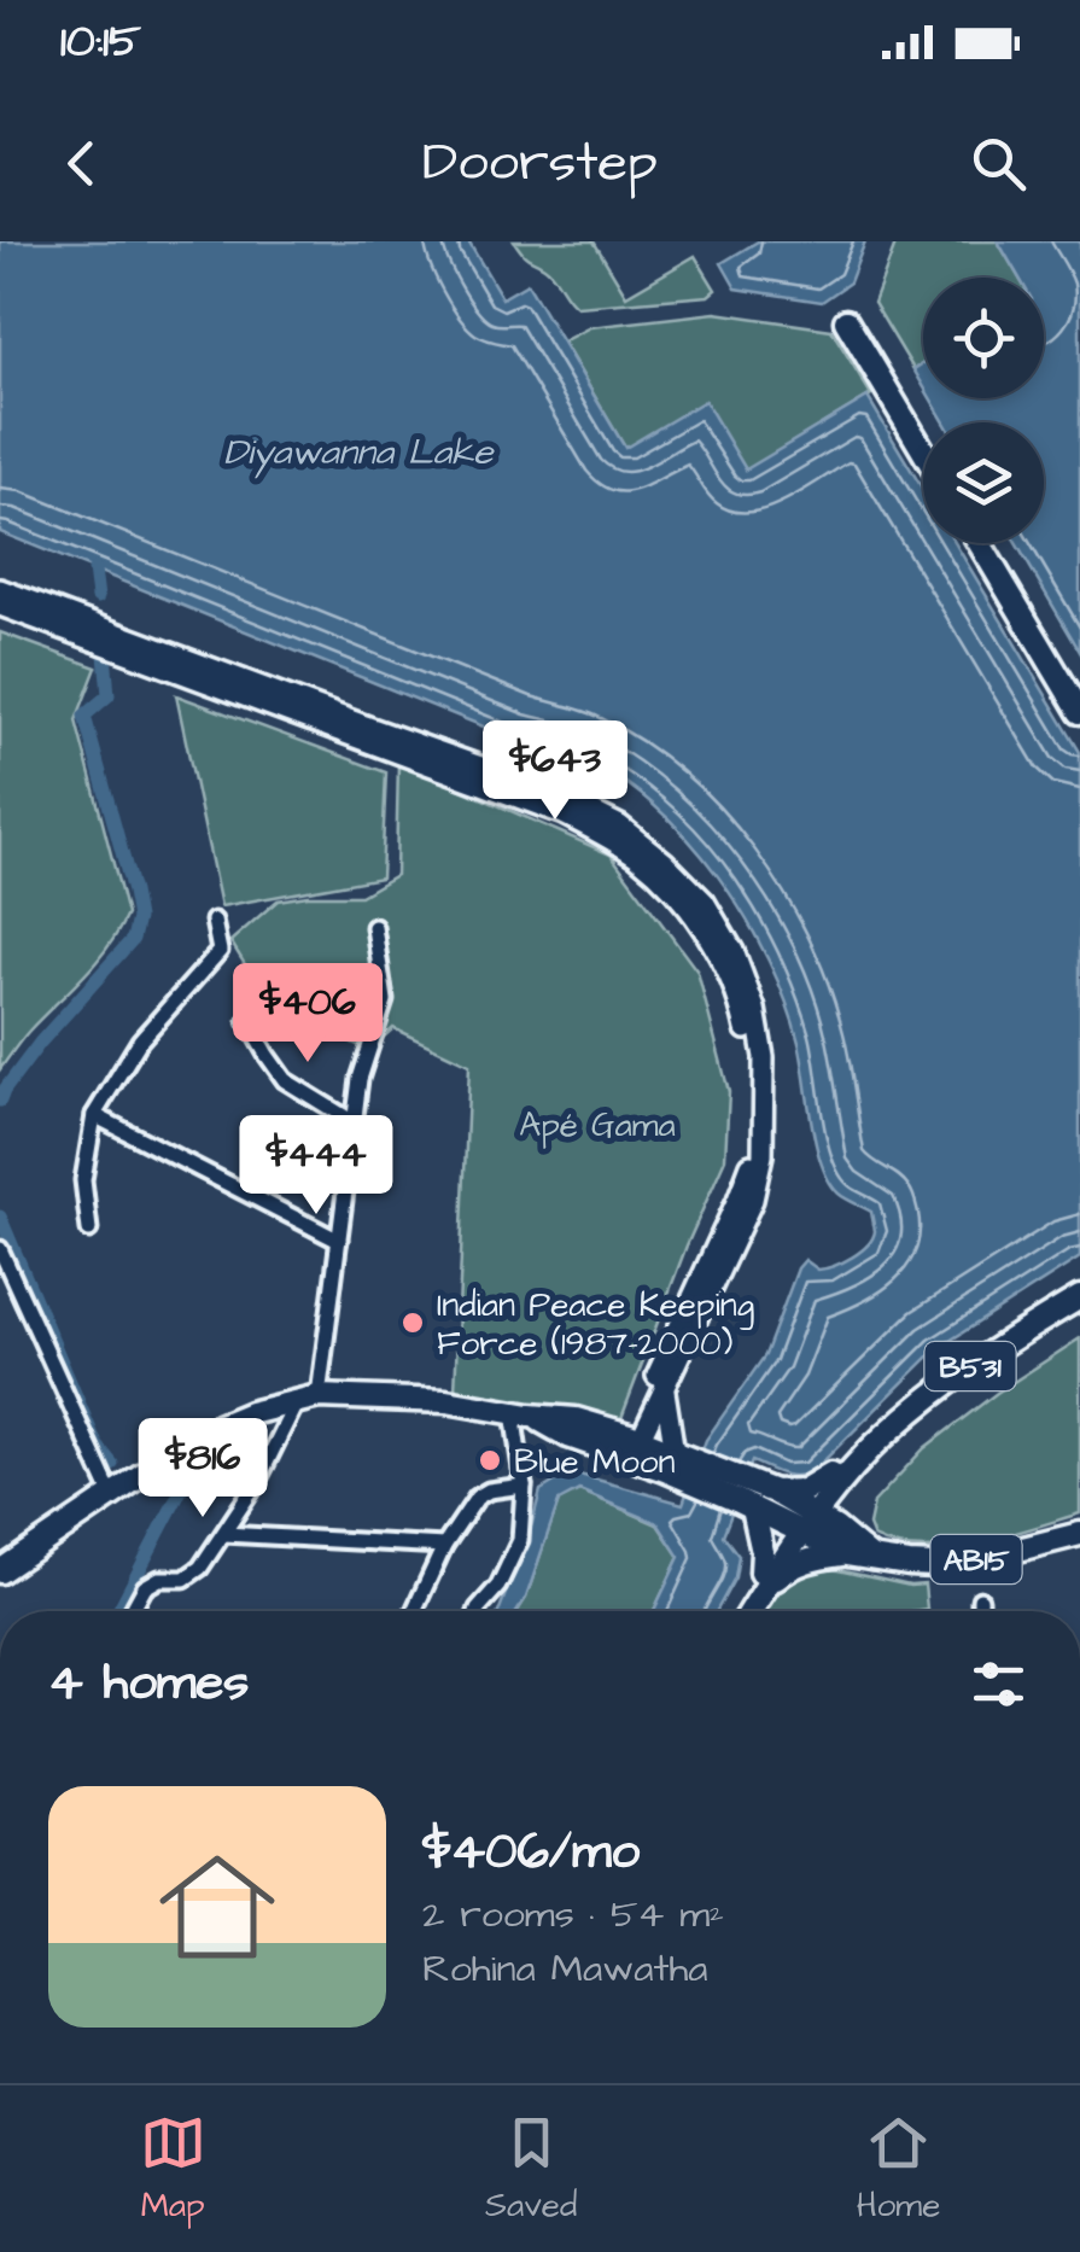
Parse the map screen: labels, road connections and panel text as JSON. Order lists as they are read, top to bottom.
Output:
{
  "streets": {
    "main road": ["B531", "AB15"]
  },
  "crossings": [
    ["B531", "AB15"]
  ],
  "water": ["Diyawanna Lake"],
  "parks": ["Apé Gama"],
  "places": ["Indian Peace Keeping Force (1987-2000)", "Blue Moon"],
  "page": {
    "status": "10:15",
    "header": "Doorstep",
    "price": [
      "$643",
      "$406",
      "$444",
      "$816"
    ],
    "heading": "4 homes",
    "list": [
      {
        "name": "$406/mo",
        "note": "2 rooms · 54 m² · Rohina Mawatha"
      }
    ],
    "tabs": ["Map", "Saved", "Home"]
  }
}
